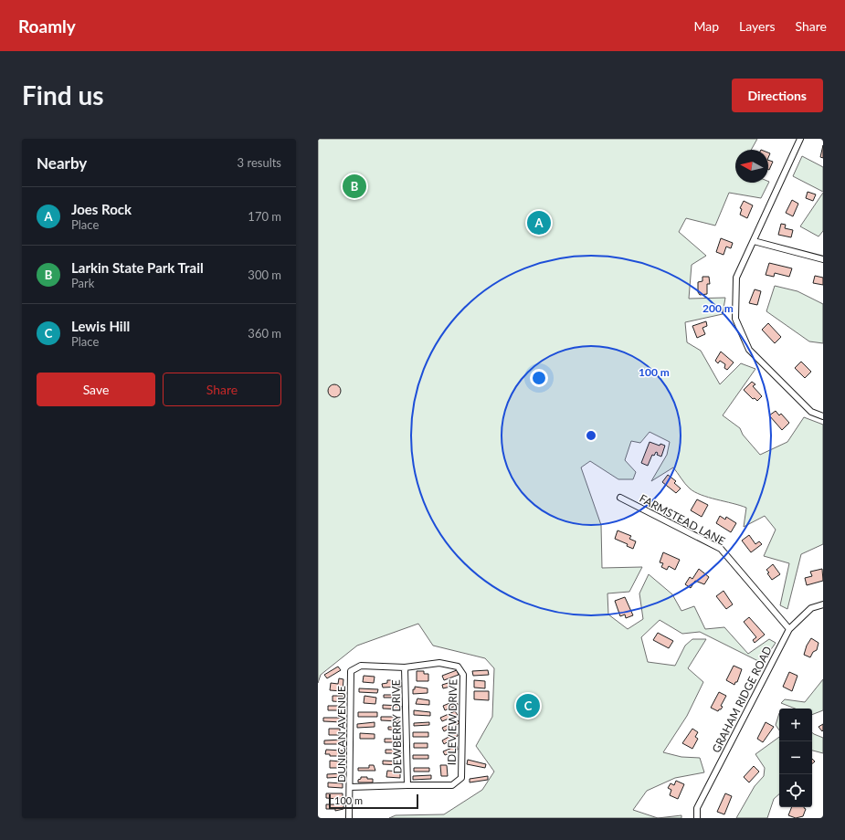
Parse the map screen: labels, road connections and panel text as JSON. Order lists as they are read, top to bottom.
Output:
{
  "streets": {
    "street": [
      "FARMSTEAD LANE",
      "GRAHAM RIDGE ROAD",
      "IDLEVIEW DRIVE",
      "DEWBERRY DRIVE",
      "DUNICAN AVENUE"
    ]
  },
  "crossings": [
    ["FARMSTEAD LANE", "GRAHAM RIDGE ROAD"],
    ["IDLEVIEW DRIVE", "DEWBERRY DRIVE"],
    ["DEWBERRY DRIVE", "DUNICAN AVENUE"]
  ],
  "scale_bar": "100 m",
  "north": "left",
  "page": {
    "header": "Roamly",
    "nav": ["Map", "Layers", "Share"],
    "buttons": [
      "Directions",
      ["Save", "Share"]
    ],
    "title": "Find us",
    "heading": ["Nearby", "3 results"],
    "pins": ["B", "A", "C"],
    "list": [
      {
        "mark": "A",
        "name": "Joes Rock",
        "note": "Place",
        "value": "170 m"
      },
      {
        "mark": "B",
        "name": "Larkin State Park Trail",
        "note": "Park",
        "value": "300 m"
      },
      {
        "mark": "C",
        "name": "Lewis Hill",
        "note": "Place",
        "value": "360 m"
      }
    ],
    "map_buttons": ["+", "−"],
    "scale": "100 m"
  },
  "rings": ["200 m", "100 m"]
}
